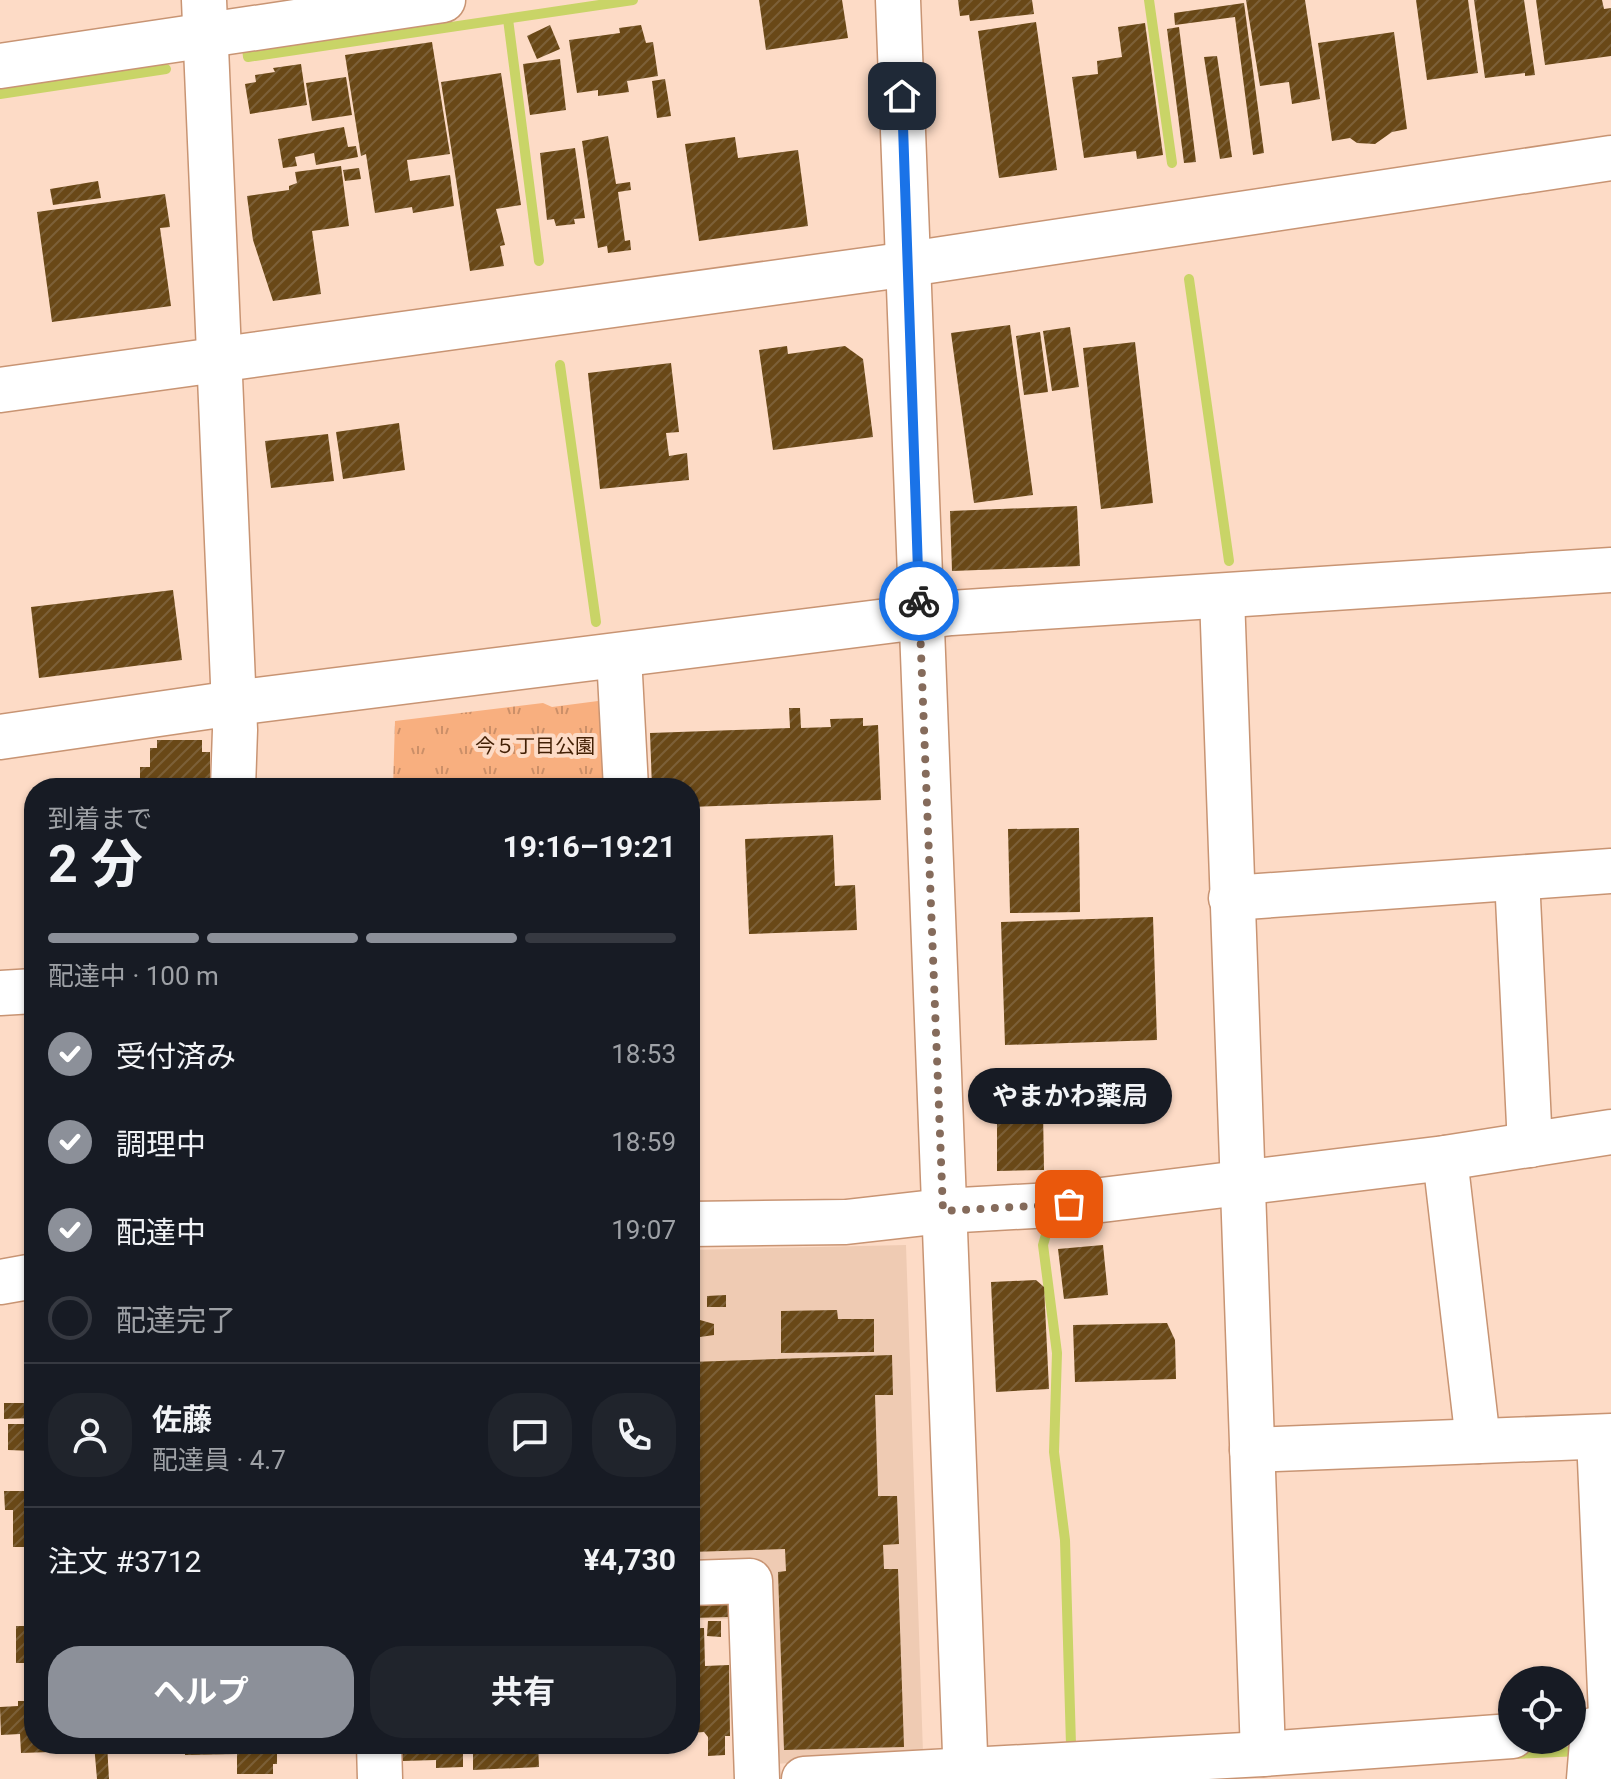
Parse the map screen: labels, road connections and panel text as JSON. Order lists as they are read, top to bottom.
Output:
{
  "parks": ["今５丁目公園"],
  "places": ["やまかわ薬局"],
  "page": {
    "heading": ["2 分", "到着まで", "19:16–19:21"],
    "panel": [
      "佐藤",
      "配達員 · 4.7",
      "注文 #3712",
      "¥4,730"
    ],
    "bar": "配達中 · 100 m",
    "list": [
      ["受付済み", "18:53"],
      ["調理中", "18:59"],
      ["配達中", "19:07"],
      "配達完了"
    ],
    "bubble": "やまかわ薬局",
    "buttons": ["ヘルプ", "共有"]
  }
}
